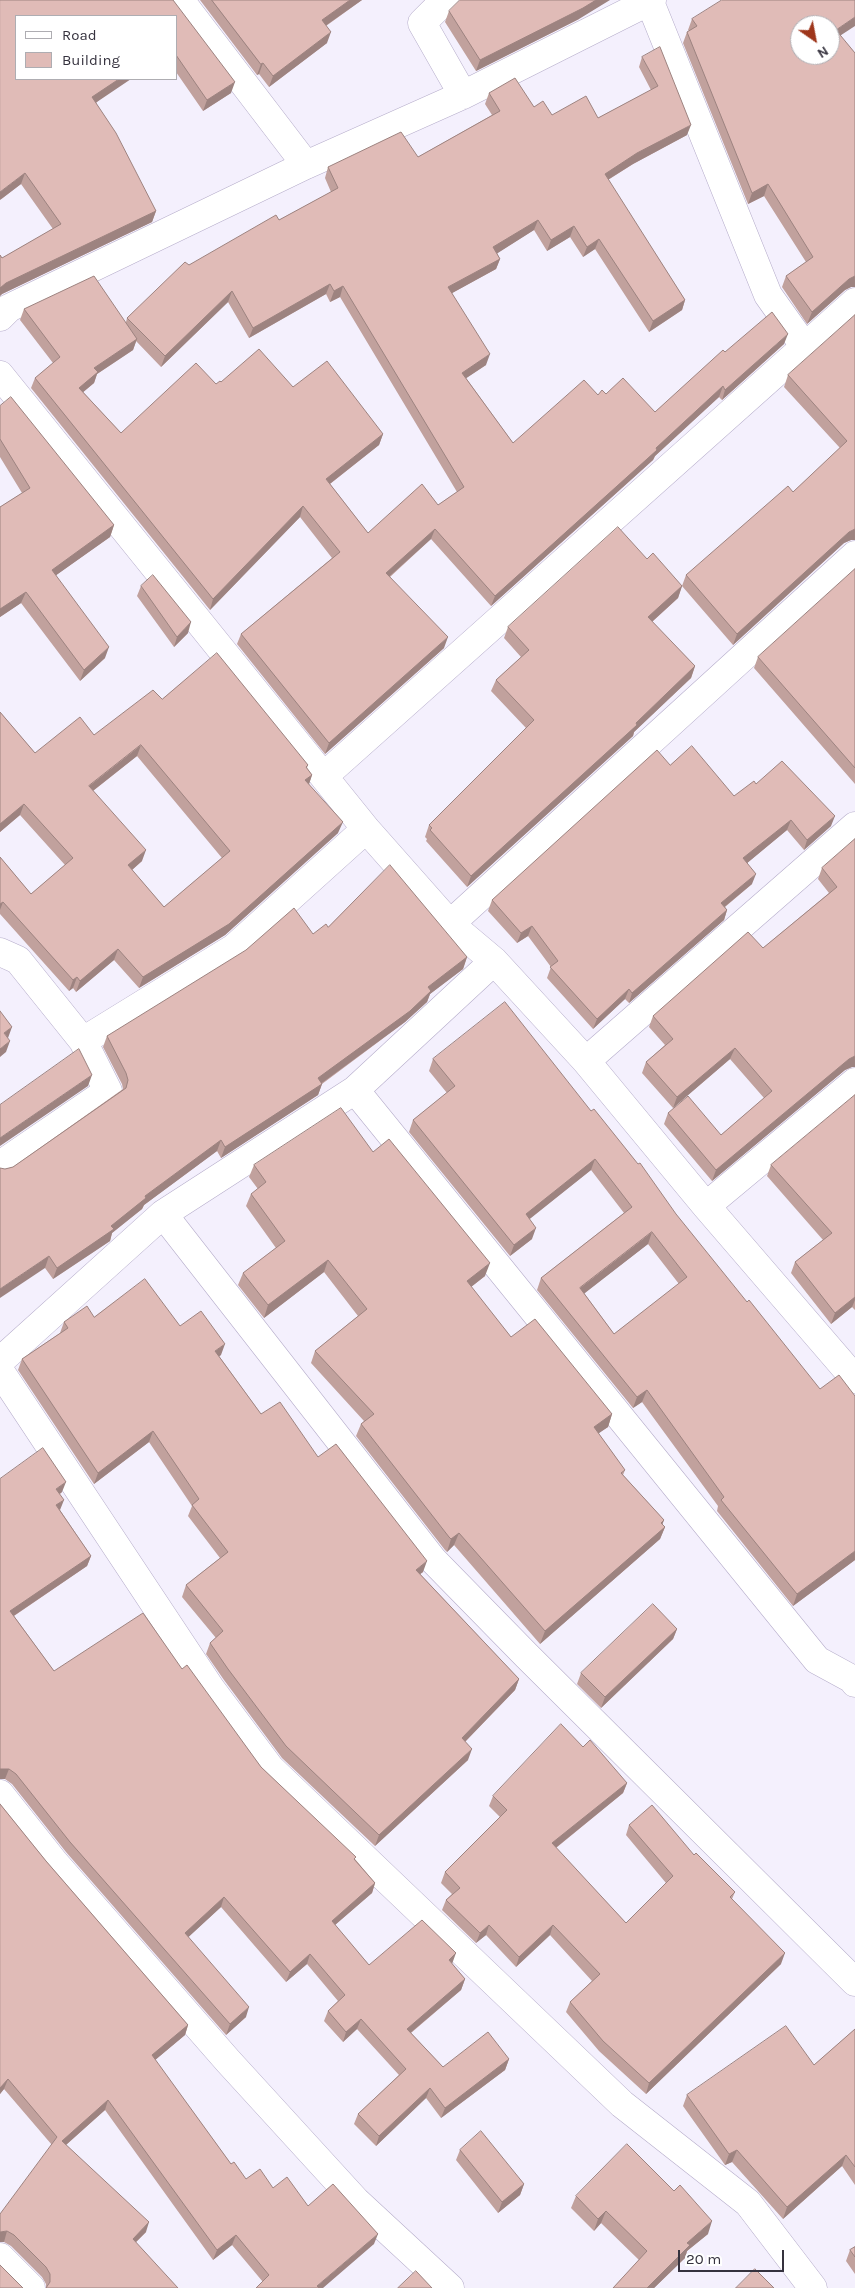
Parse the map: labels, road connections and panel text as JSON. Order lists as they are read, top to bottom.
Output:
{
  "legend": ["Road", "Building"],
  "scale_bar": "20 m",
  "north": "bottom right"
}
